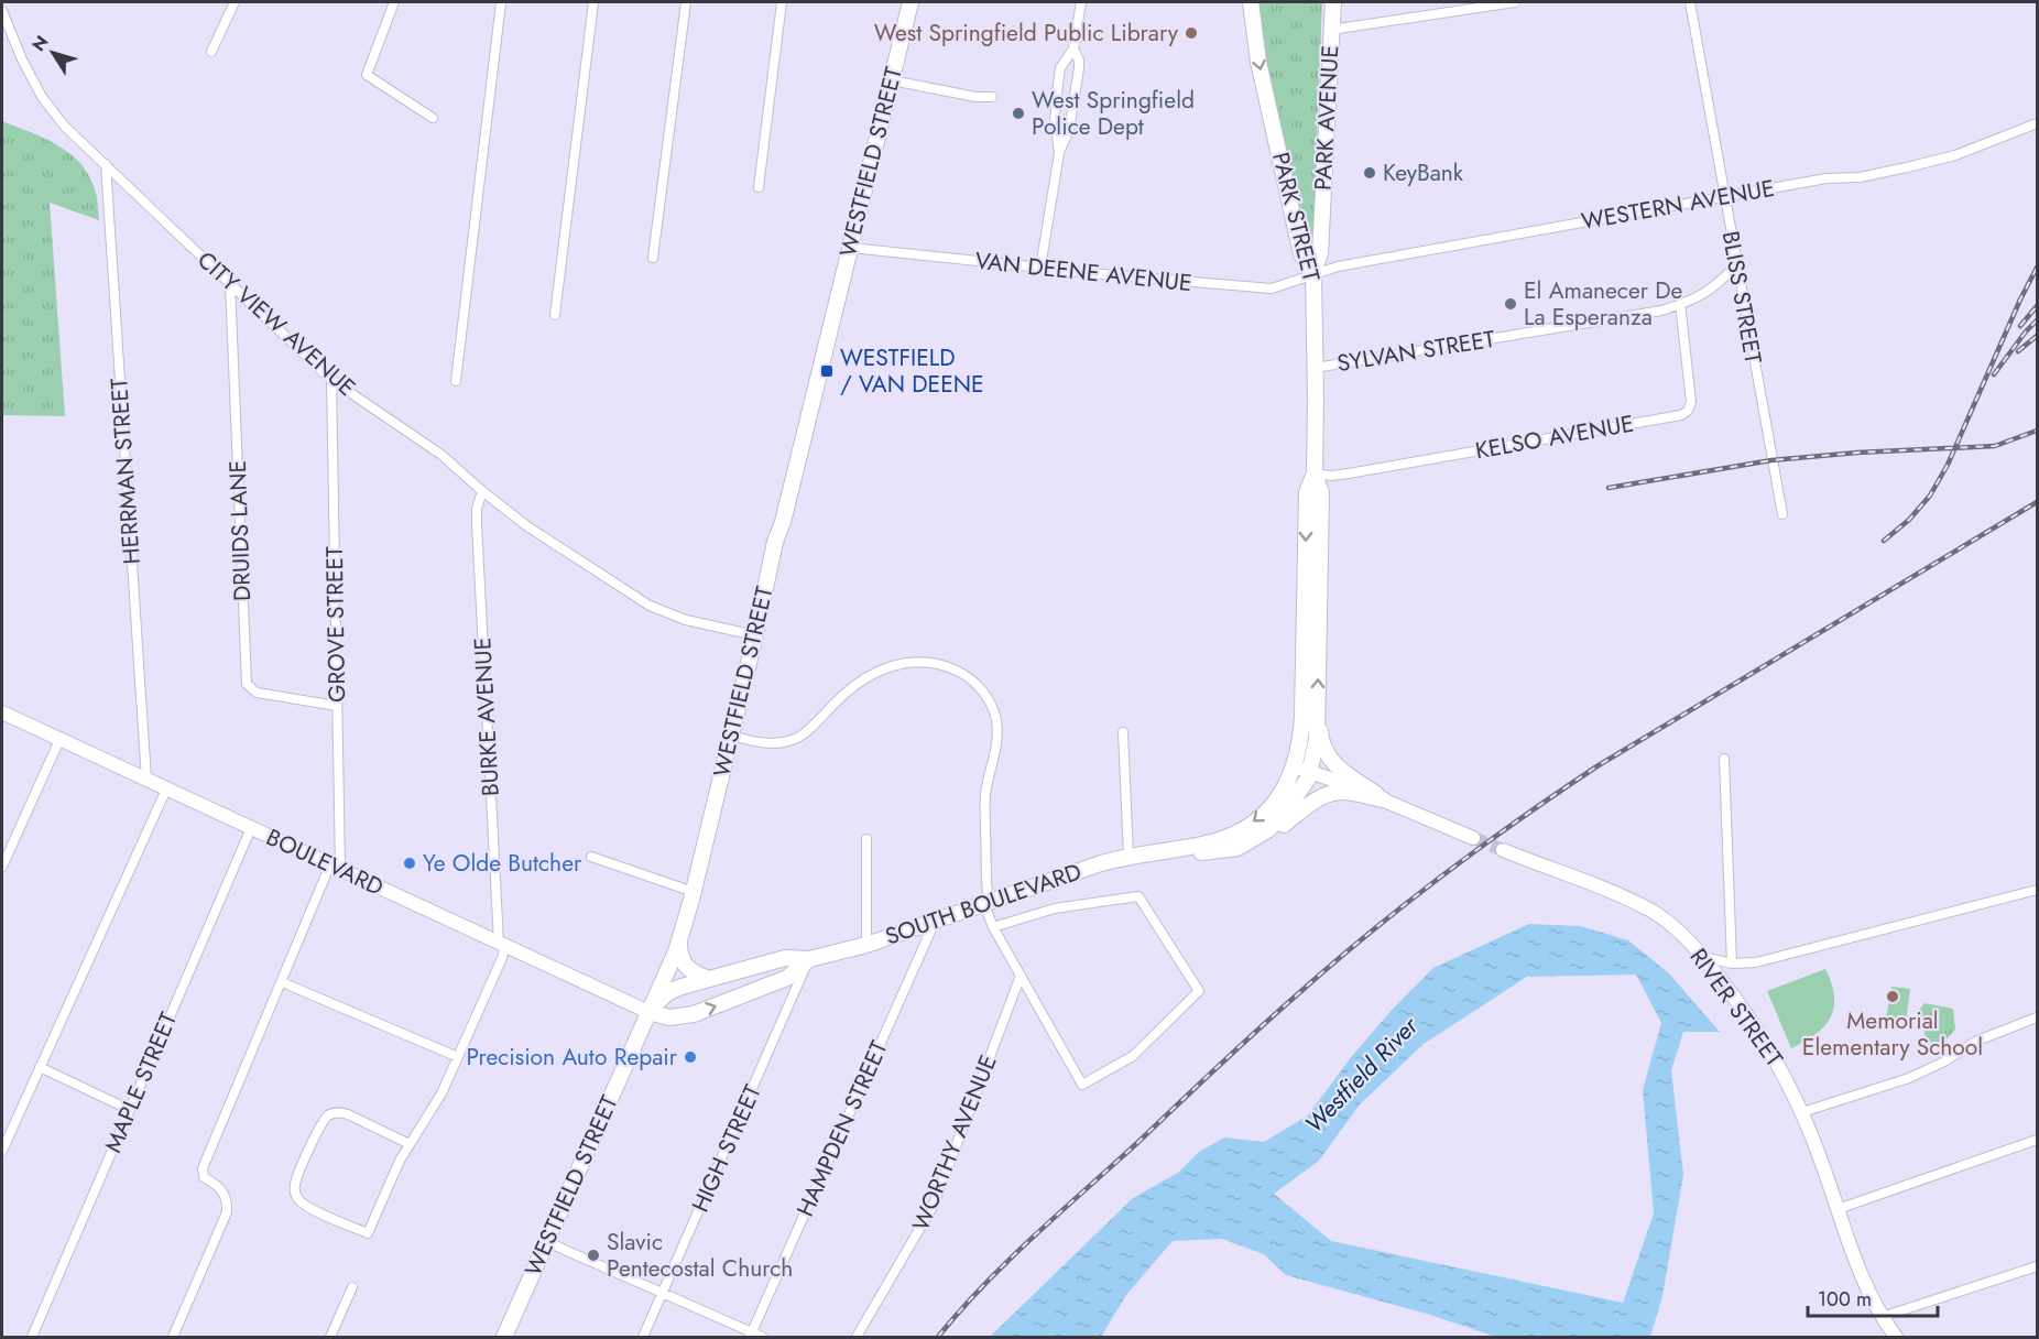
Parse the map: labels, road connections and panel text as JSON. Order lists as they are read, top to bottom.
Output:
{
  "streets": {
    "main road": [
      "PARK AVENUE",
      "WESTFIELD STREET",
      "PARK STREET",
      "BOULEVARD",
      "SOUTH BOULEVARD",
      "RIVER STREET"
    ],
    "street": [
      "WESTERN AVENUE",
      "VAN DEENE AVENUE",
      "BLISS STREET",
      "CITY VIEW AVENUE",
      "SYLVAN STREET",
      "KELSO AVENUE",
      "HERRMAN STREET",
      "DRUIDS LANE",
      "GROVE STREET",
      "BURKE AVENUE",
      "MAPLE STREET",
      "HAMPDEN STREET",
      "WORTHY AVENUE",
      "HIGH STREET"
    ]
  },
  "crossings": [
    ["PARK AVENUE", "WESTERN AVENUE"],
    ["PARK AVENUE", "PARK STREET"],
    ["PARK AVENUE", "VAN DEENE AVENUE"],
    ["WESTFIELD STREET", "VAN DEENE AVENUE"],
    ["WESTFIELD STREET", "CITY VIEW AVENUE"],
    ["WESTFIELD STREET", "BOULEVARD"],
    ["WESTFIELD STREET", "SOUTH BOULEVARD"],
    ["WESTERN AVENUE", "PARK STREET"],
    ["WESTERN AVENUE", "VAN DEENE AVENUE"],
    ["WESTERN AVENUE", "BLISS STREET"],
    ["PARK STREET", "VAN DEENE AVENUE"],
    ["PARK STREET", "SYLVAN STREET"],
    ["PARK STREET", "KELSO AVENUE"],
    ["PARK STREET", "SOUTH BOULEVARD"],
    ["BLISS STREET", "SYLVAN STREET"],
    ["CITY VIEW AVENUE", "HERRMAN STREET"],
    ["CITY VIEW AVENUE", "DRUIDS LANE"],
    ["CITY VIEW AVENUE", "GROVE STREET"],
    ["CITY VIEW AVENUE", "BURKE AVENUE"],
    ["SYLVAN STREET", "KELSO AVENUE"],
    ["HERRMAN STREET", "BOULEVARD"],
    ["DRUIDS LANE", "GROVE STREET"],
    ["GROVE STREET", "BOULEVARD"],
    ["BURKE AVENUE", "BOULEVARD"],
    ["BOULEVARD", "SOUTH BOULEVARD"],
    ["BOULEVARD", "MAPLE STREET"],
    ["SOUTH BOULEVARD", "HAMPDEN STREET"],
    ["SOUTH BOULEVARD", "HIGH STREET"]
  ],
  "water": ["Westfield River"],
  "places": {
    "other": [
      "West Springfield Public Library",
      "West Springfield Police Dept",
      "KeyBank",
      "El Amanecer De La Esperanza",
      "Ye Olde Butcher",
      "Memorial Elementary School",
      "Precision Auto Repair",
      "Slavic Pentecostal Church"
    ],
    "transit": ["WESTFIELD / VAN DEENE"]
  },
  "scale_bar": "100 m",
  "north": "top left"
}
